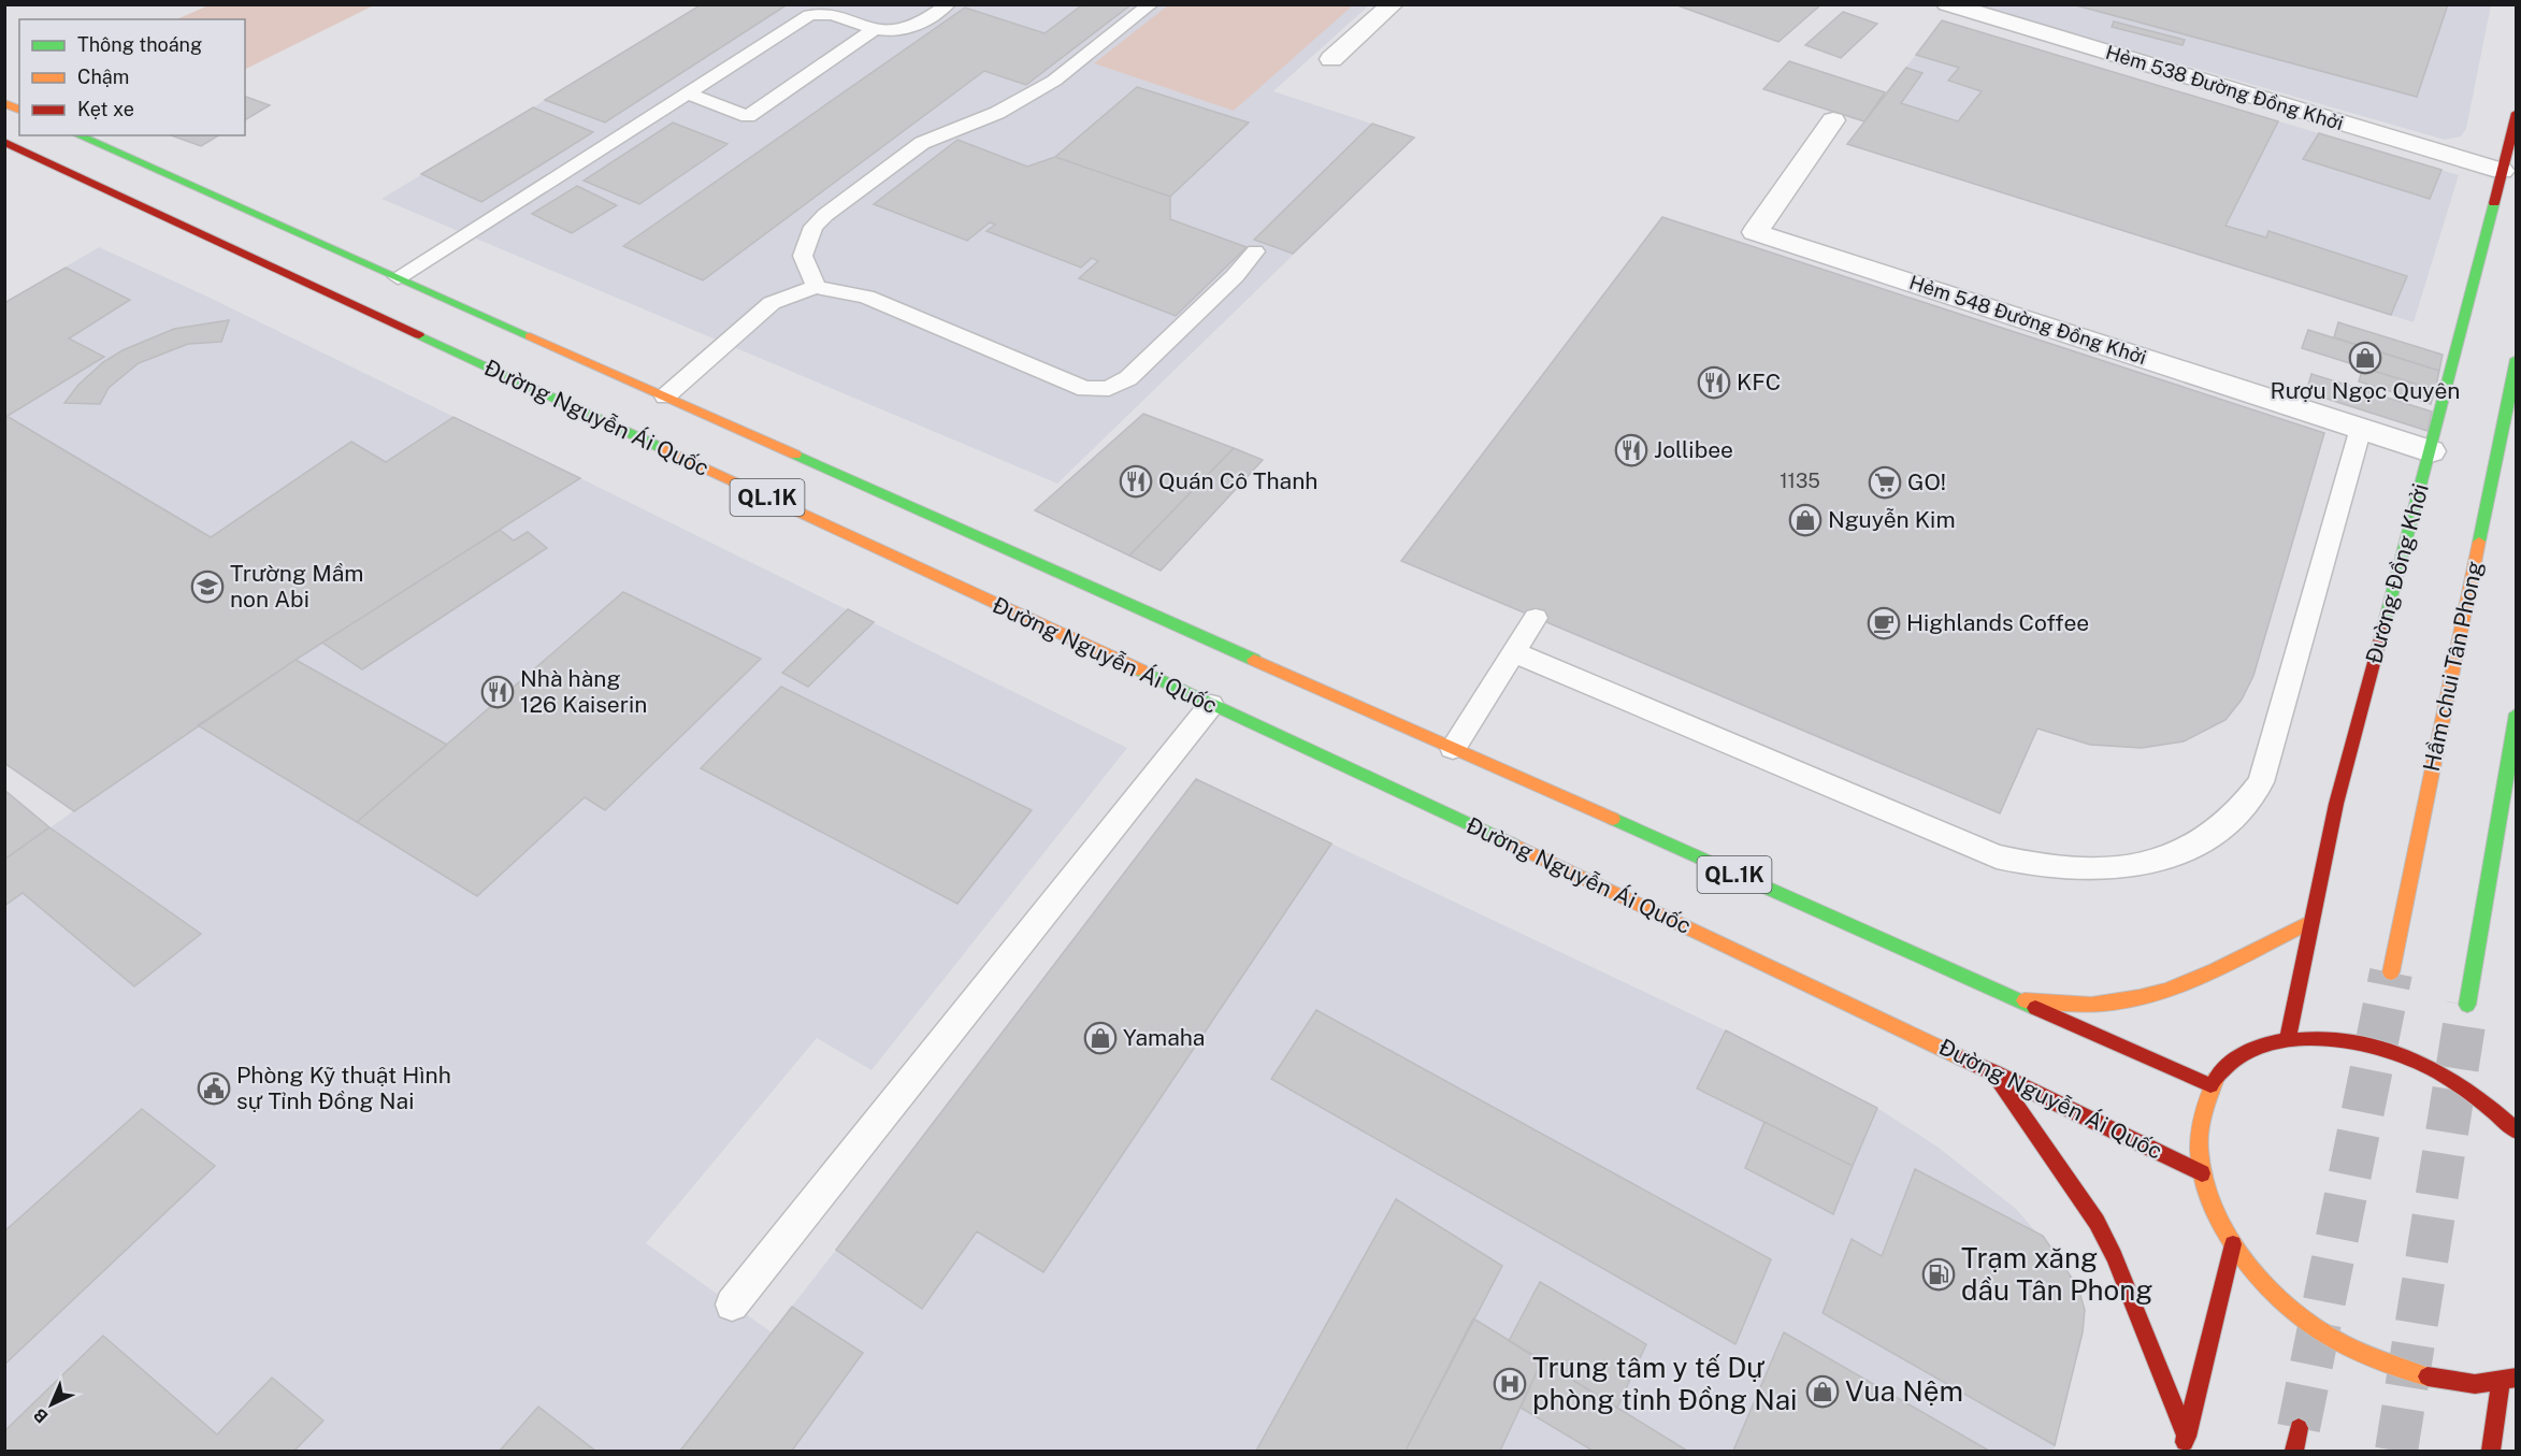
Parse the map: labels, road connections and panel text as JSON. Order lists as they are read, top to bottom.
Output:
{
  "streets": {
    "main road": [
      "Đường Nguyễn Ái Quốc",
      "QL.1K",
      "Đường Đồng Khởi",
      "Hầm chui Tân Phong"
    ],
    "street": ["Hẻm 538 Đường Đồng Khởi", "Hẻm 548 Đường Đồng Khởi"]
  },
  "crossings": [
    ["Hẻm 538 Đường Đồng Khởi", "Đường Đồng Khởi"],
    ["Hẻm 548 Đường Đồng Khởi", "Đường Đồng Khởi"]
  ],
  "places": {
    "shop": [
      "Rượu Ngọc Quyên",
      "Nguyễn Kim",
      "Yamaha",
      "Vua Nệm"
    ],
    "restaurant": [
      "KFC",
      "Jollibee",
      "Quán Cô Thanh",
      "Nhà hàng 126 Kaiserin"
    ],
    "supermarket": ["GO!"],
    "school or university": ["Trường Mầm non Abi"],
    "cafe": ["Highlands Coffee"],
    "public building": ["Phòng Kỹ thuật Hình sự Tỉnh Đồng Nai"],
    "fuel station": ["Trạm xăng dầu Tân Phong"],
    "hospital": ["Trung tâm y tế Dự phòng tỉnh Đồng Nai"]
  },
  "house_numbers": ["1135"],
  "legend": ["Thông thoáng", "Chậm", "Kẹt xe"],
  "north": "bottom left"
}
